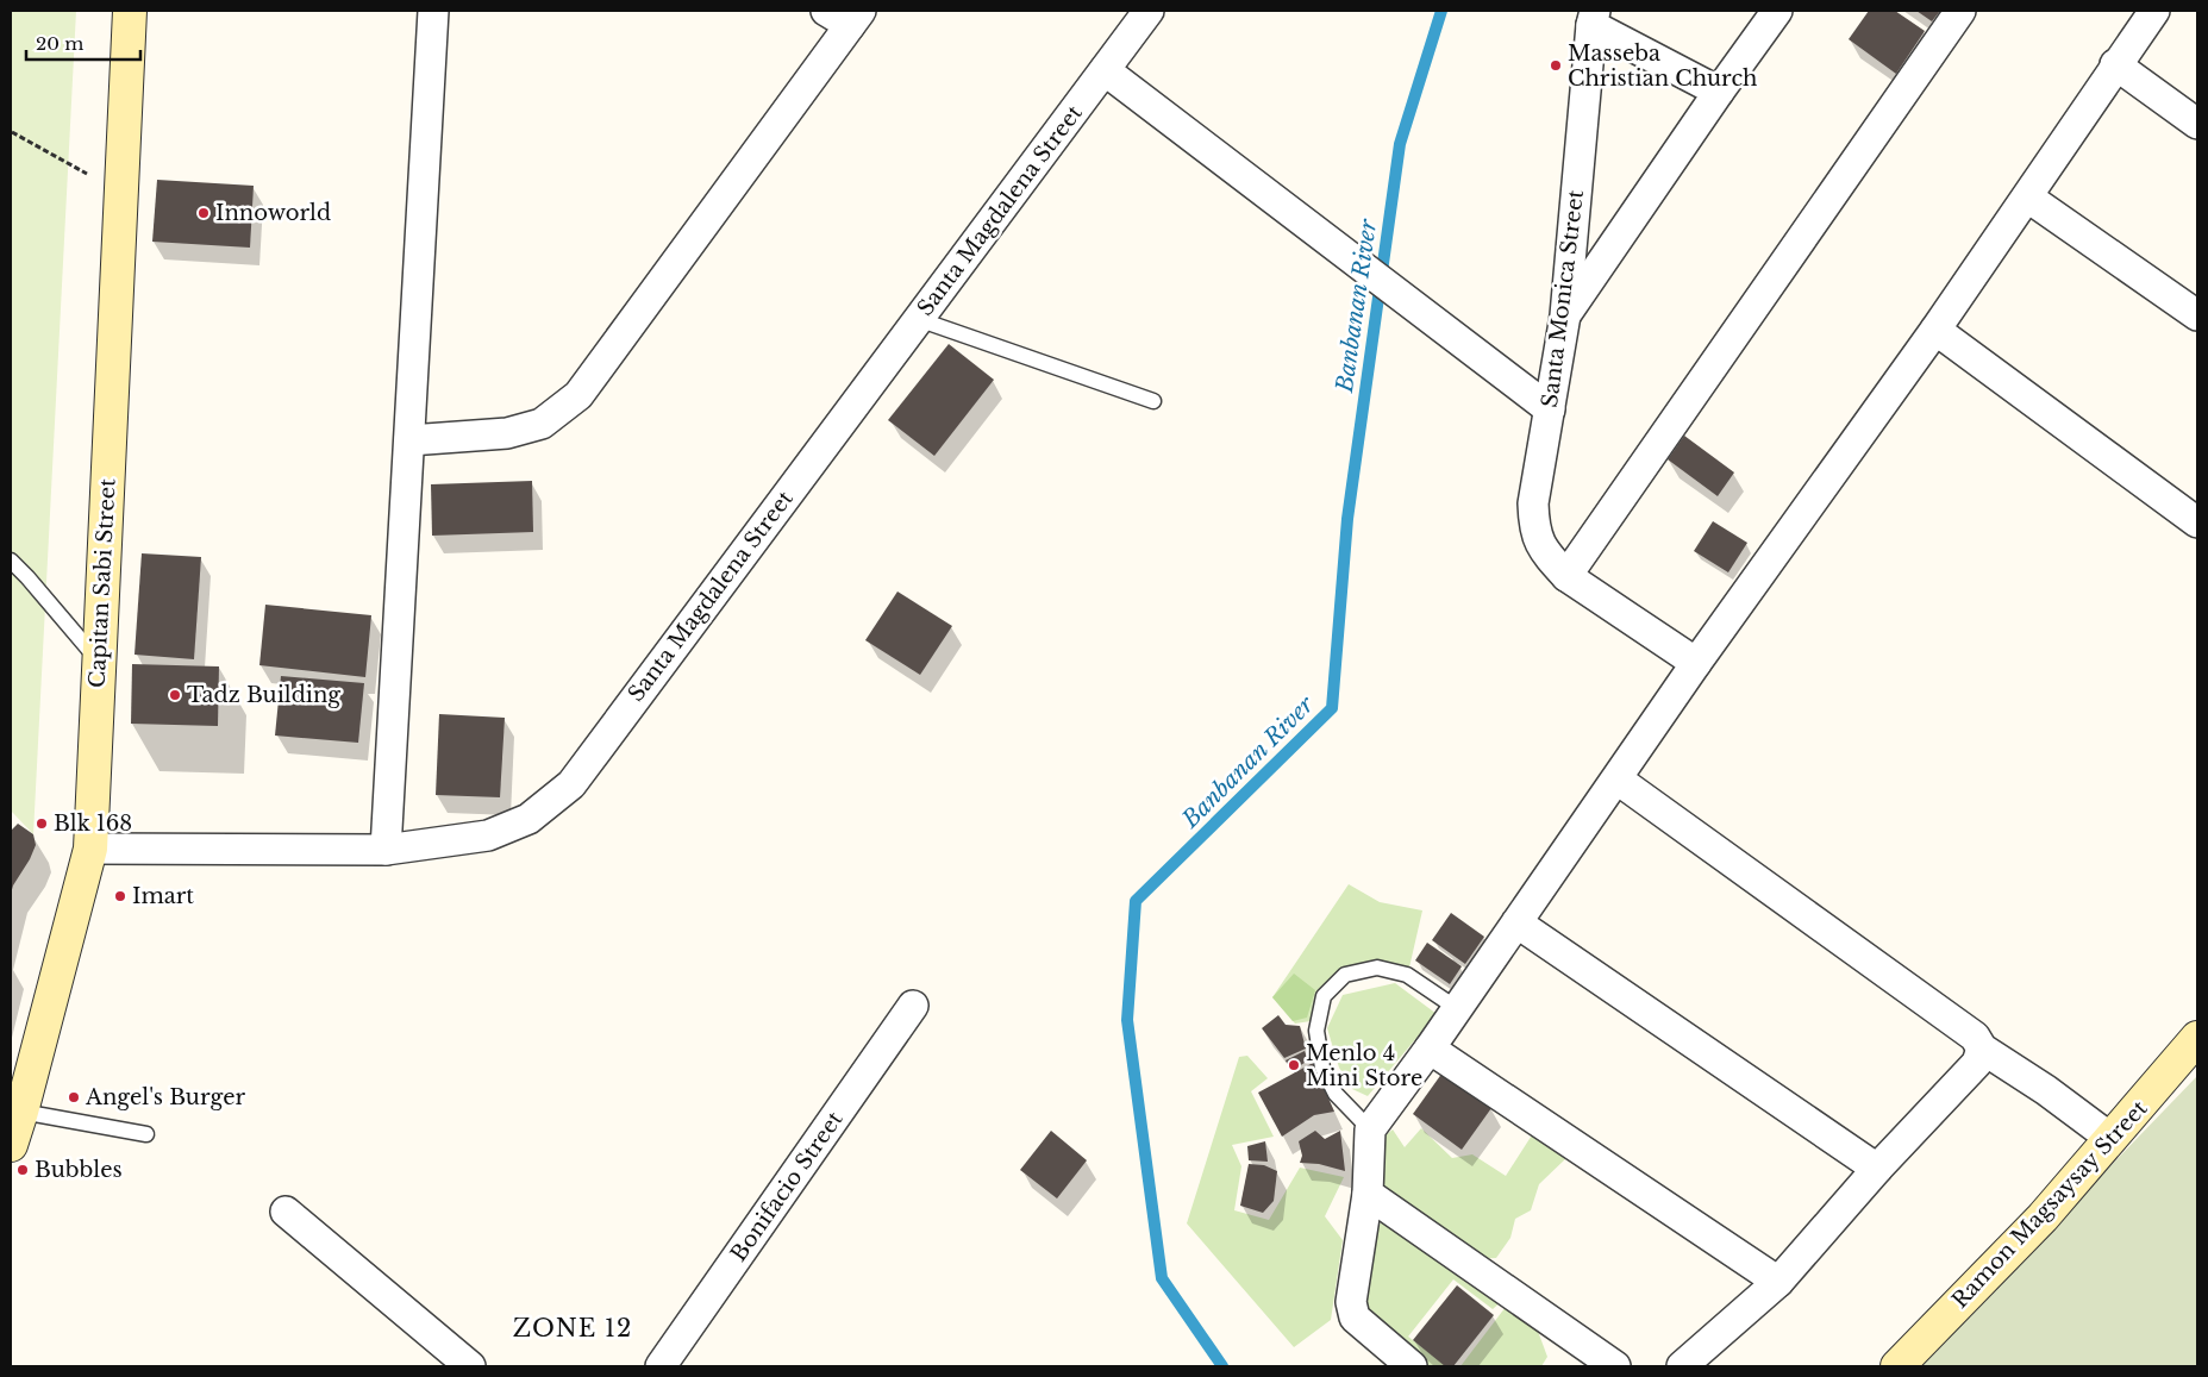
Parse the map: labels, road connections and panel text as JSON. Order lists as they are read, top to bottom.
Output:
{
  "streets": {
    "street": [
      "Santa Magdalena Street",
      "Santa Monica Street",
      "Capitan Sabi Street",
      "Bonifacio Street",
      "Ramon Magsaysay Street"
    ]
  },
  "crossings": [
    ["Santa Magdalena Street", "Capitan Sabi Street"]
  ],
  "districts": ["ZONE 12"],
  "water": ["Banbanan River"],
  "places": [
    "Masseba Christian Church",
    "Innoworld",
    "Tadz Building",
    "Blk 168",
    "Imart",
    "Menlo 4 Mini Store",
    "Angel's Burger",
    "Bubbles"
  ],
  "scale_bar": "20 m"
}
